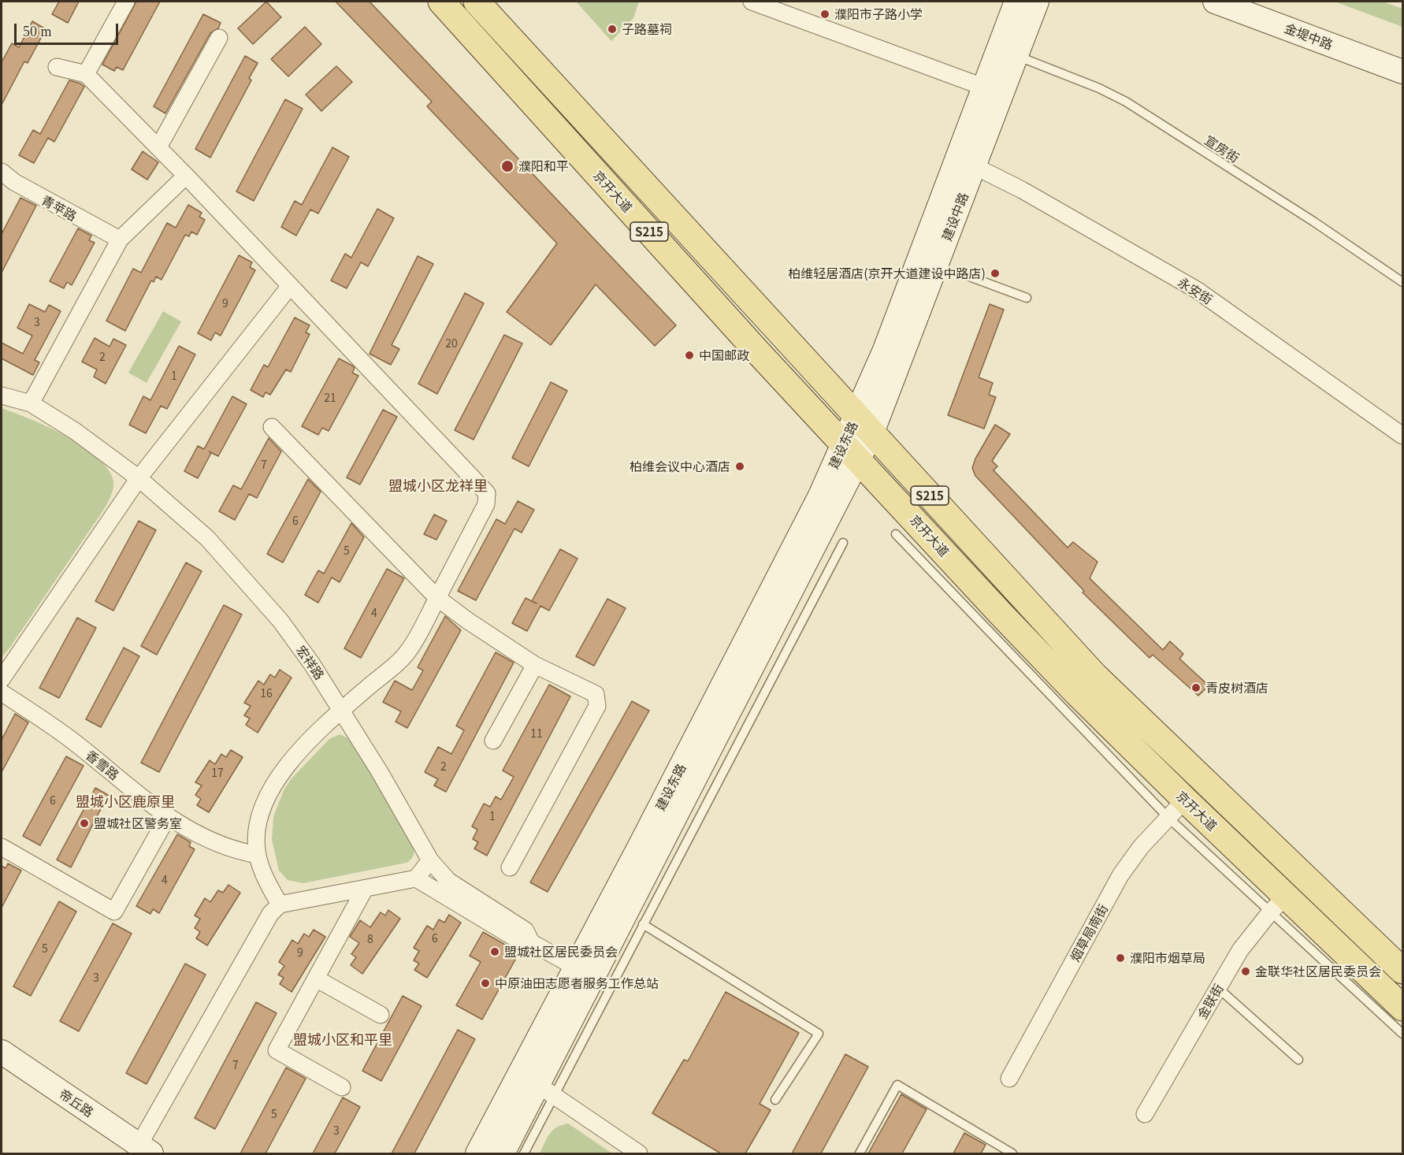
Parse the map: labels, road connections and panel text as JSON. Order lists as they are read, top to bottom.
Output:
{
  "streets": {
    "main road": [
      "金堤中路",
      "京开大道",
      "建设中路",
      "S215",
      "建设东路",
      "帝丘路"
    ],
    "street": [
      "青苹路",
      "永安街",
      "宏祥路",
      "香雪路",
      "烟草局南街",
      "金联街"
    ],
    "lane": ["宣房街"]
  },
  "crossings": [
    ["宣房街", "建设中路"],
    ["京开大道", "建设中路"],
    ["京开大道", "建设东路"],
    ["京开大道", "烟草局南街"],
    ["京开大道", "金联街"],
    ["建设中路", "永安街"],
    ["建设中路", "建设东路"],
    ["建设东路", "宏祥路"]
  ],
  "districts": ["盟城小区龙祥里", "盟城小区鹿原里", "盟城小区和平里"],
  "places": [
    "濮阳市子路小学",
    "子路墓祠",
    "濮阳和平",
    "柏维轻居酒店(京开大道建设中路店)",
    "中国邮政",
    "柏维会议中心酒店",
    "青皮树酒店",
    "盟城社区警务室",
    "盟城社区居民委员会",
    "濮阳市烟草局",
    "金联华社区居民委员会",
    "中原油田志愿者服务工作总站"
  ],
  "house_numbers": [
    "9",
    "3",
    "20",
    "2",
    "1",
    "21",
    "7",
    "6",
    "5",
    "4",
    "16",
    "11",
    "2",
    "17",
    "6",
    "1",
    "4",
    "6",
    "8",
    "5",
    "9",
    "3",
    "7",
    "5",
    "3"
  ],
  "scale_bar": "50 m"
}
